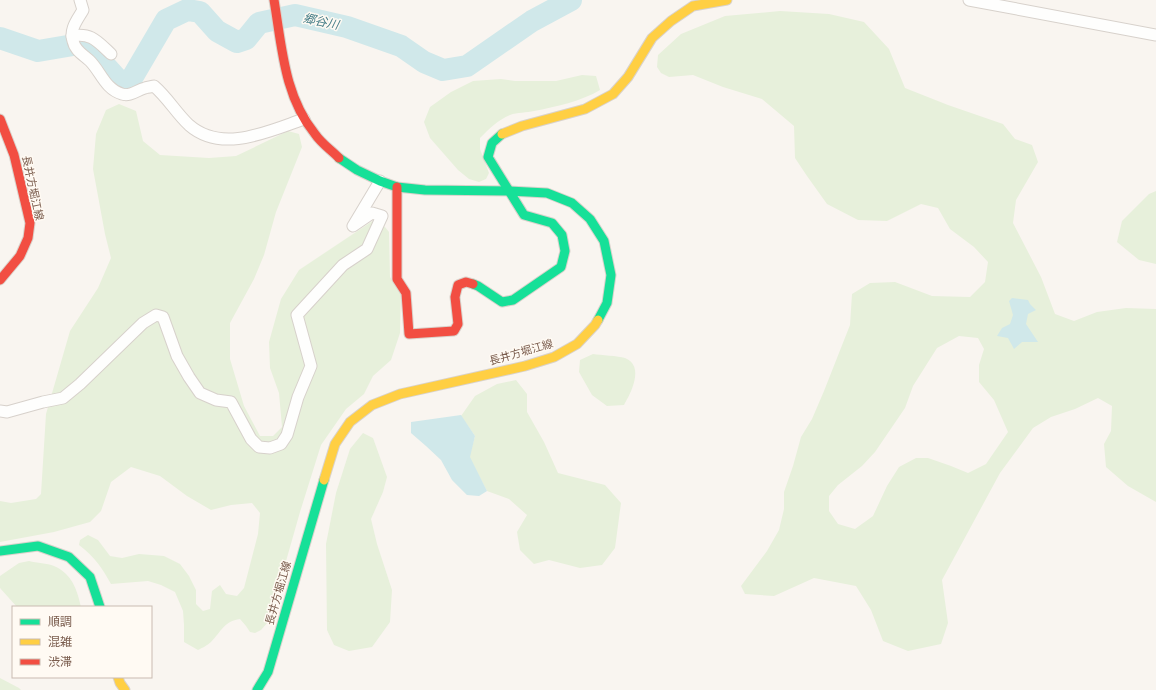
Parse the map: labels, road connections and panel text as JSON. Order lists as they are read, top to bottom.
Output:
{
  "streets": {
    "main road": ["長井方堀江線"]
  },
  "water": ["郷谷川"],
  "legend": ["順調", "混雑", "渋滞"]
}
